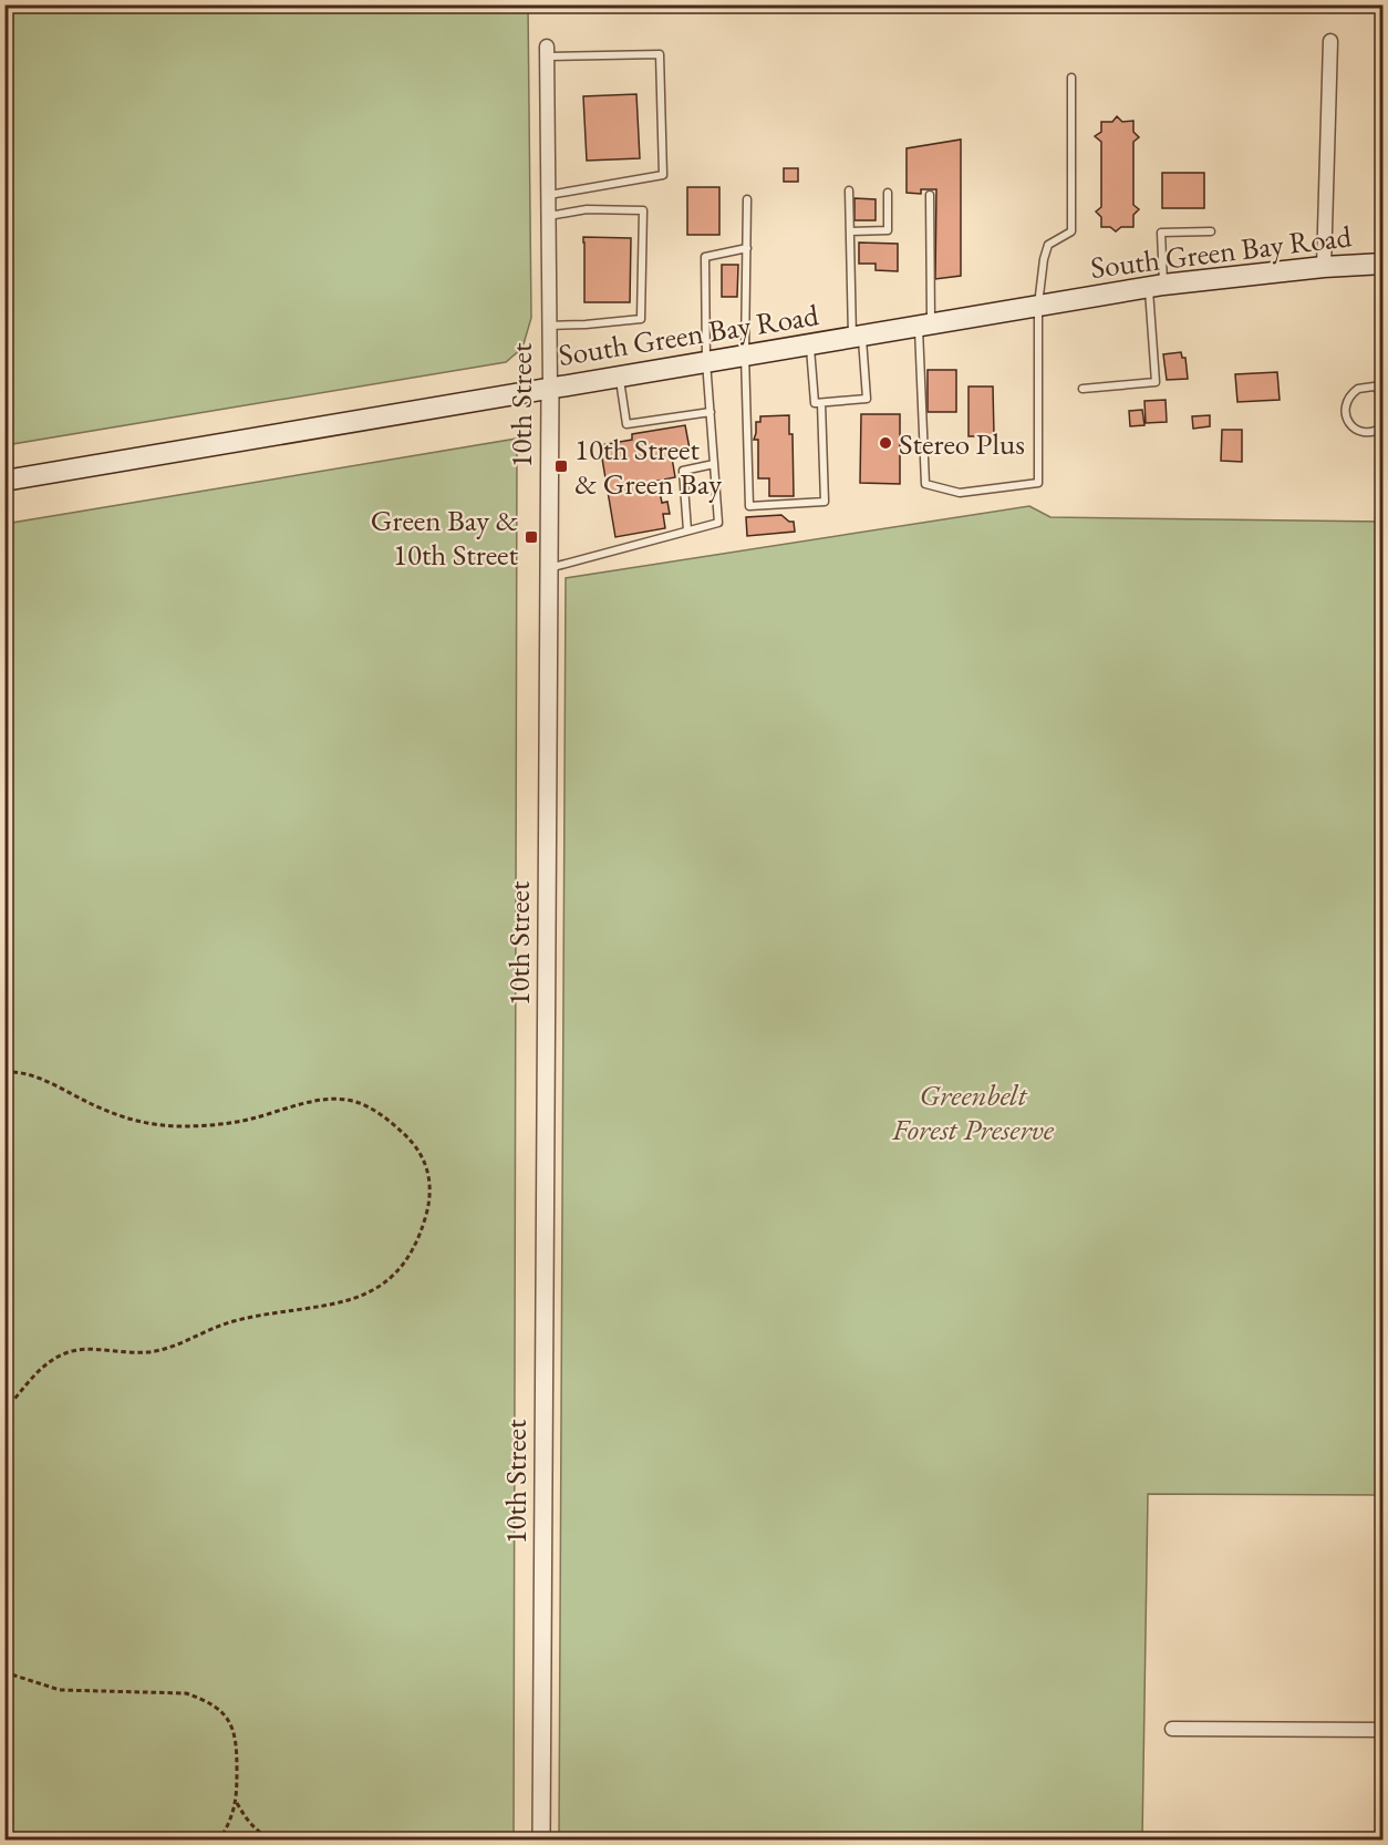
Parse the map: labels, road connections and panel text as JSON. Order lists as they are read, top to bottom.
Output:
{
  "streets": {
    "main road": ["South Green Bay Road"],
    "street": ["10th Street"]
  },
  "crossings": [
    ["South Green Bay Road", "10th Street"]
  ],
  "parks": ["Greenbelt Forest Preserve"],
  "places": {
    "other": ["Stereo Plus"],
    "transit": ["10th Street & Green Bay", "Green Bay & 10th Street"]
  }
}
